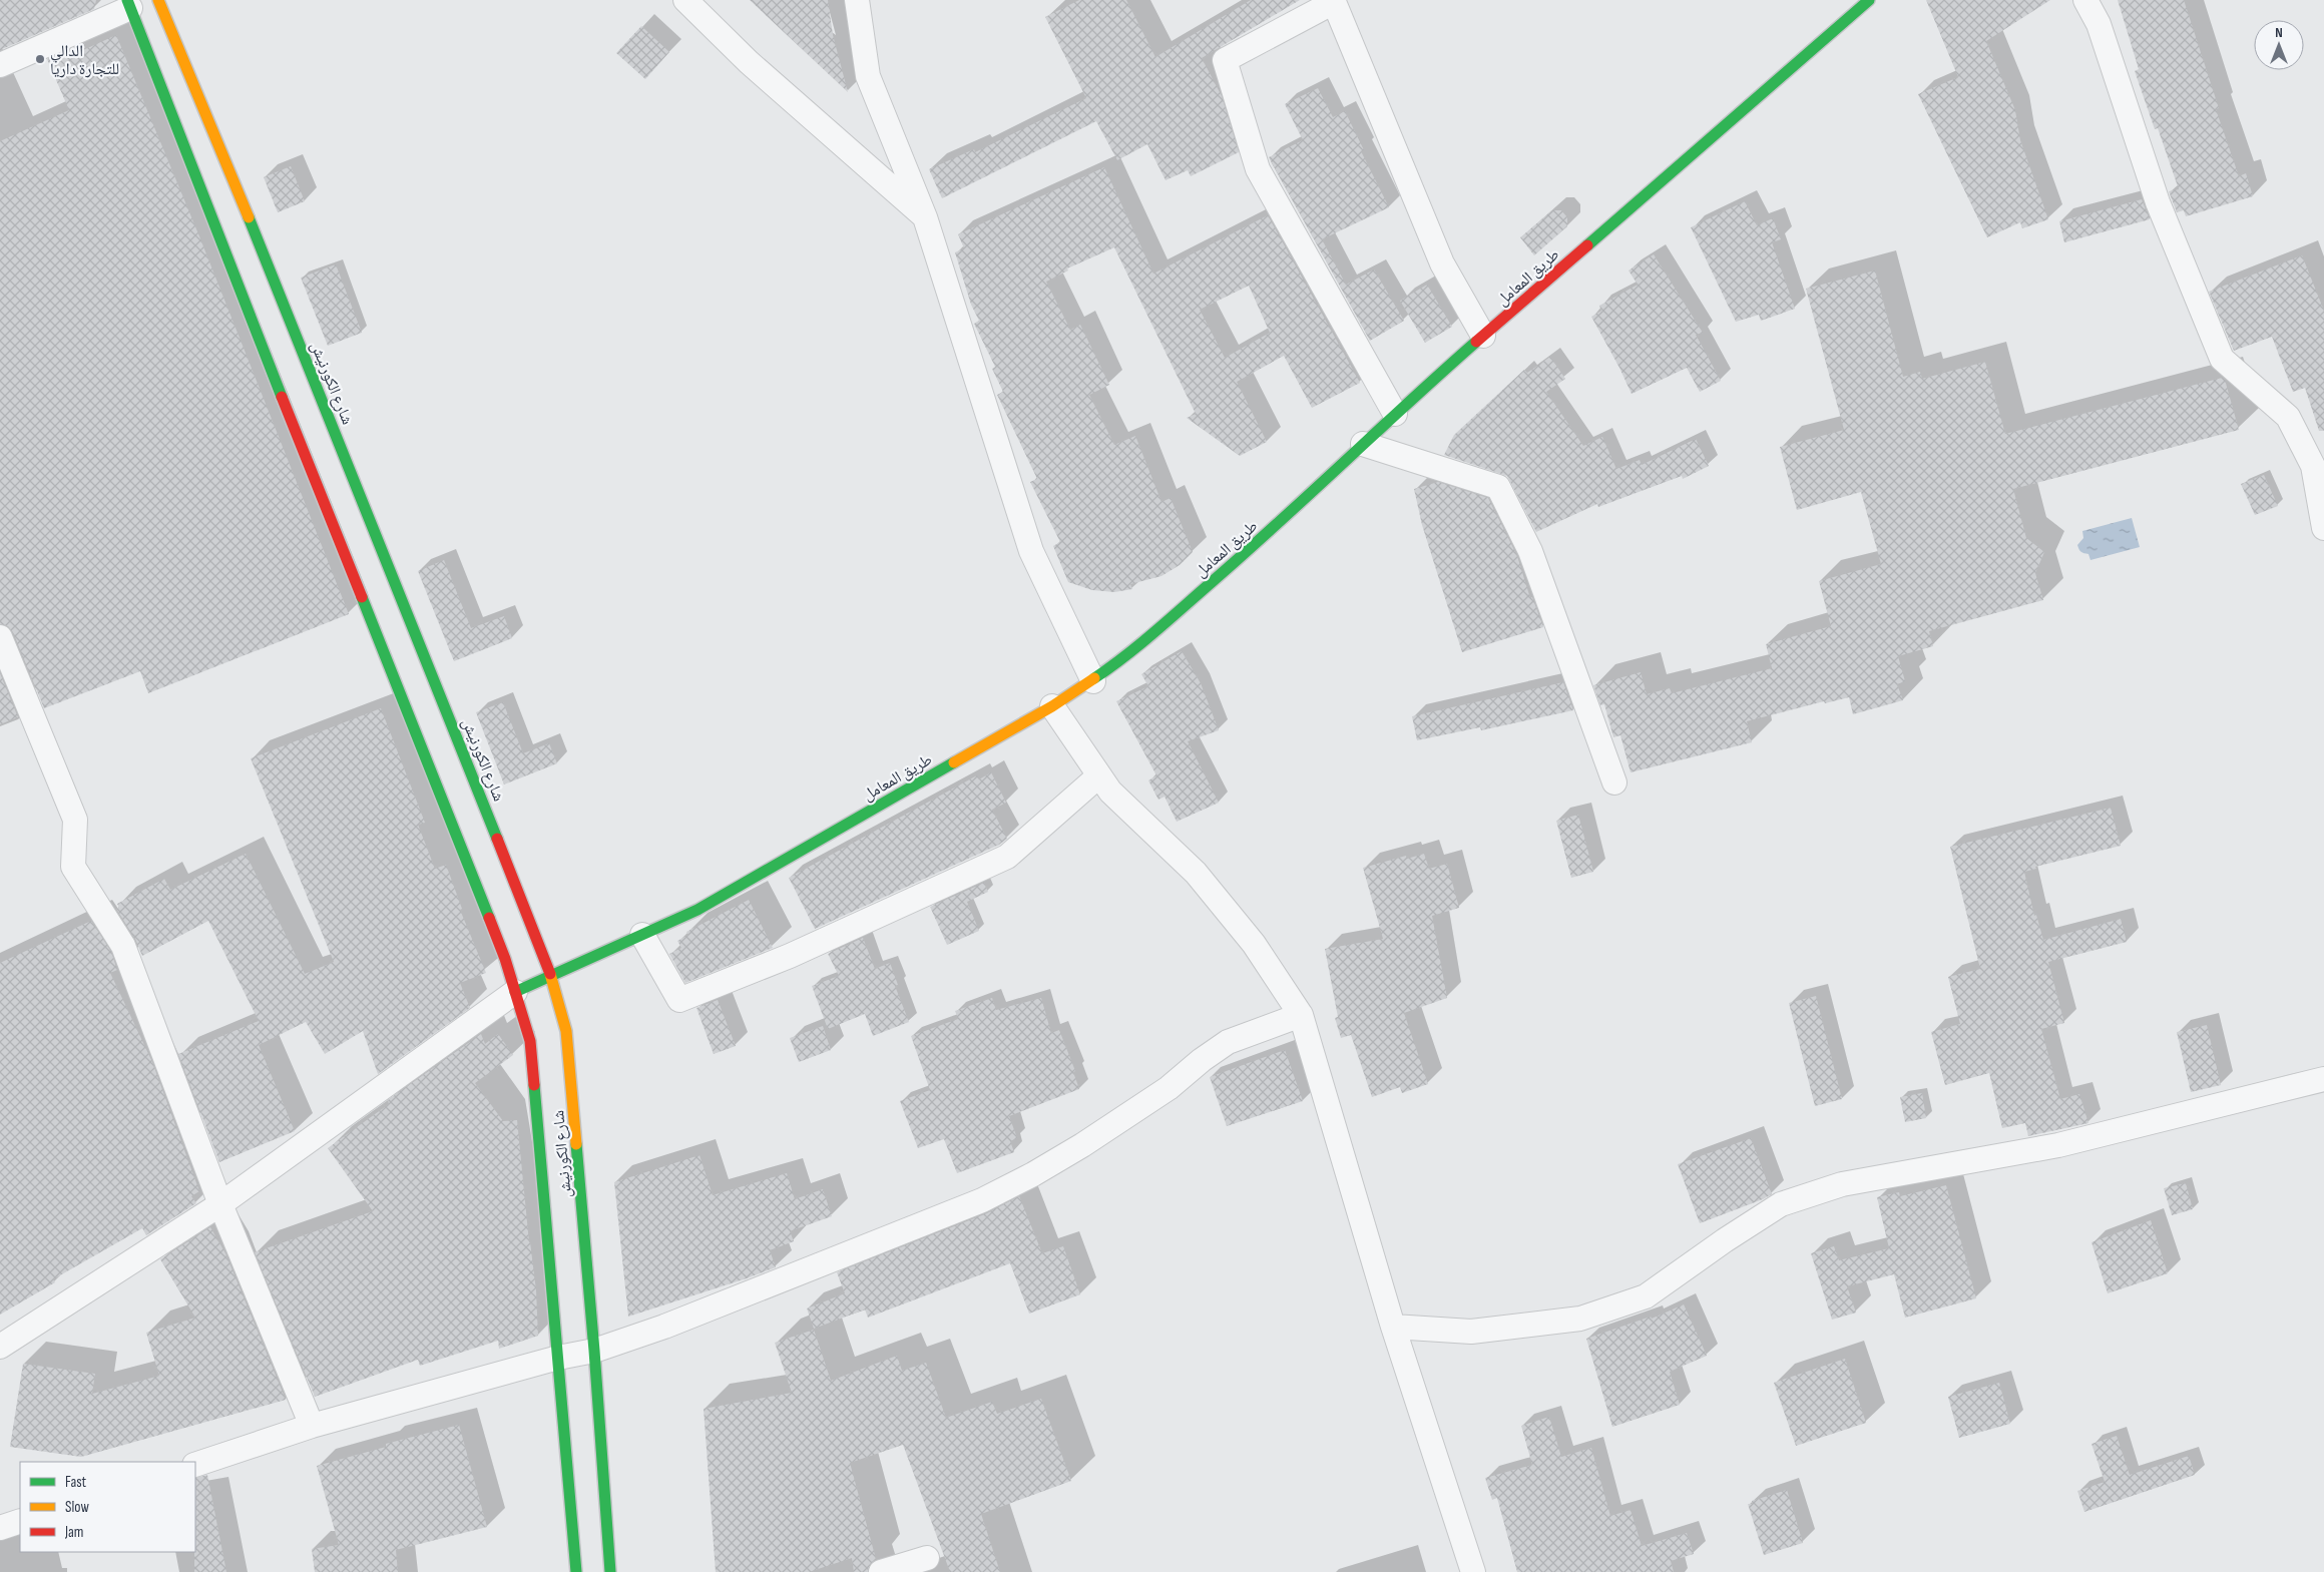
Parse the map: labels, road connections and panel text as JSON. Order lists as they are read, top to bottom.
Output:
{
  "streets": {
    "main road": ["طريق المعامل", "شارع الكورنيش"]
  },
  "crossings": [
    ["طريق المعامل", "شارع الكورنيش"]
  ],
  "places": ["الدالي للتجارة داريا"],
  "legend": ["Fast", "Slow", "Jam"],
  "north": "top"
}
